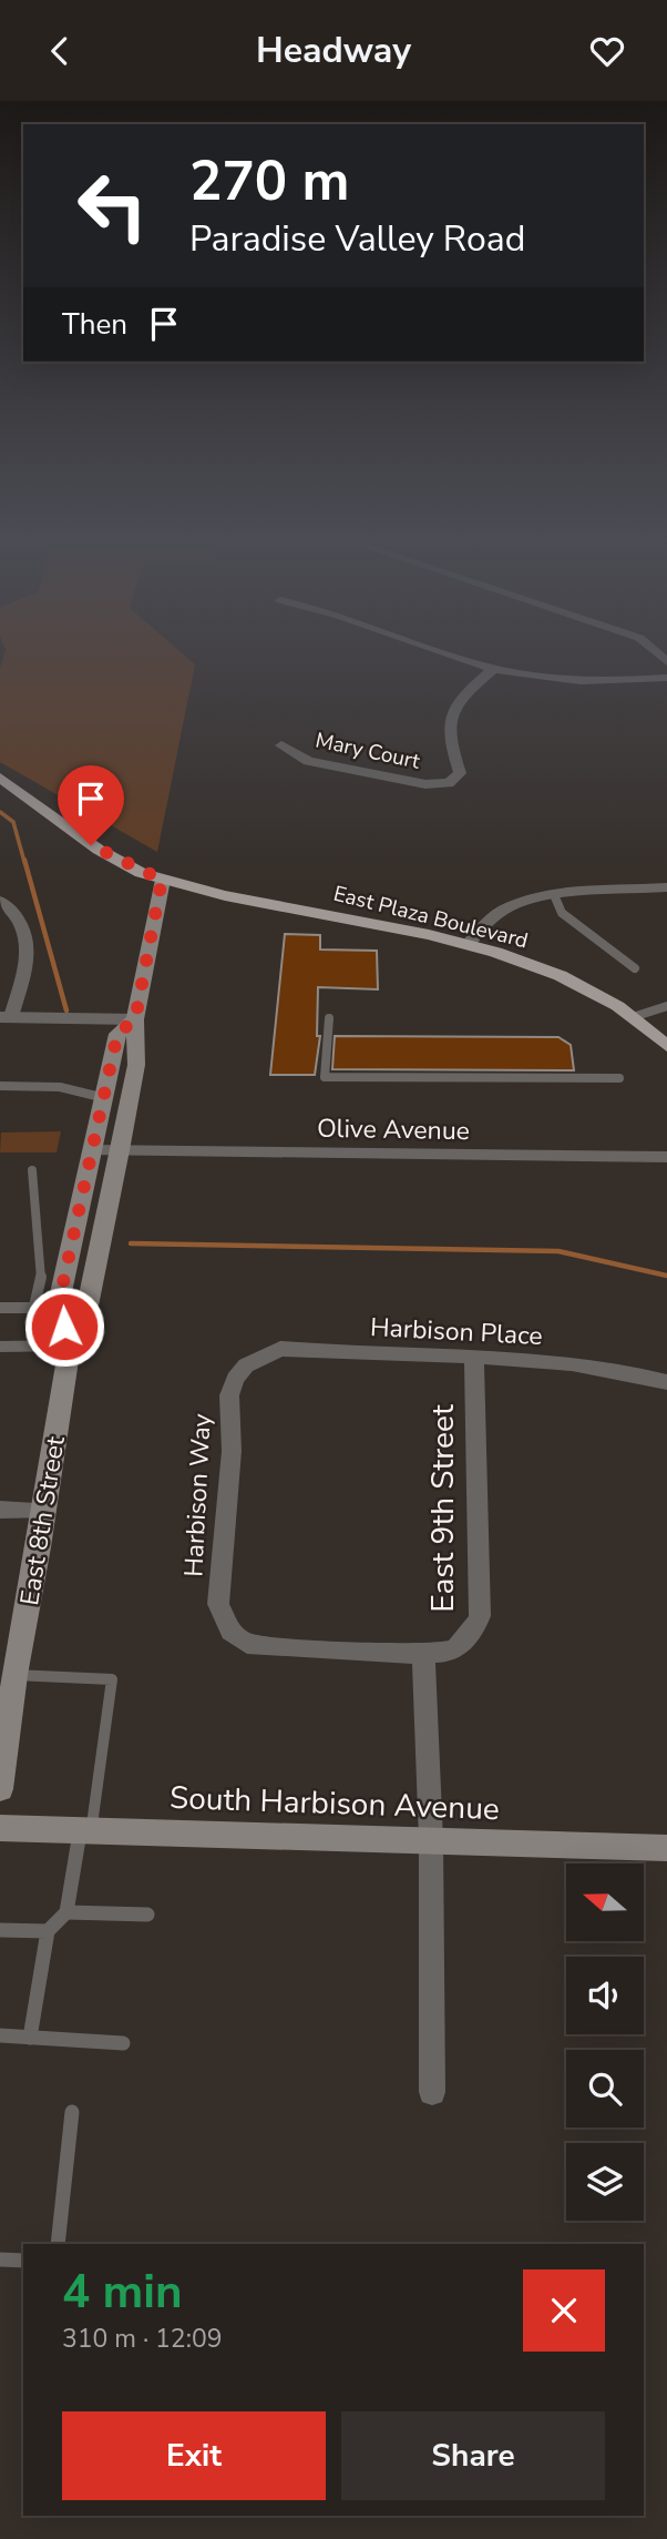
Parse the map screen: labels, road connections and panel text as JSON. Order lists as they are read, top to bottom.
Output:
{
  "streets": {
    "main road": ["East Plaza Boulevard", "East 8th Street", "South Harbison Avenue"],
    "street": [
      "Mary Court",
      "Olive Avenue",
      "Harbison Place",
      "Harbison Way",
      "East 9th Street"
    ]
  },
  "crossings": [
    ["East Plaza Boulevard", "East 8th Street"],
    ["Olive Avenue", "East 8th Street"],
    ["Harbison Place", "Harbison Way"],
    ["Harbison Place", "East 9th Street"],
    ["Harbison Way", "East 9th Street"]
  ],
  "north": "left",
  "page": {
    "header": "Headway",
    "turn": ["270 m", "Paradise Valley Road"],
    "then": "Then",
    "heading": ["4 min", "310 m · 12:09"],
    "buttons": ["Exit", "Share"]
  }
}
